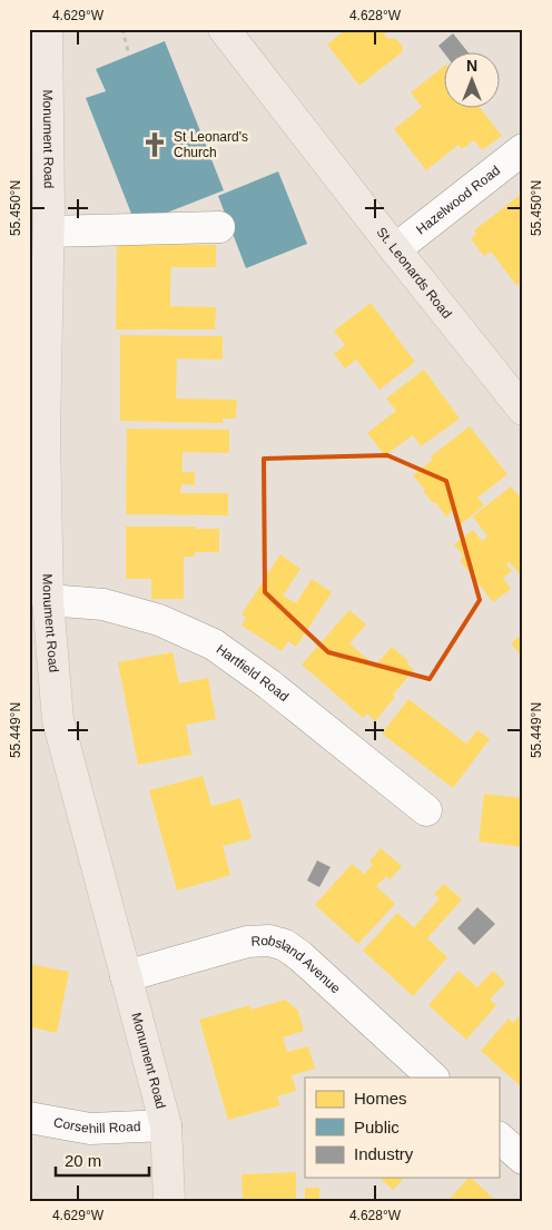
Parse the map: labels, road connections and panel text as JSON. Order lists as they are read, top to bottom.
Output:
{
  "streets": {
    "main road": ["Monument Road", "St. Leonards Road"],
    "street": [
      "Hazelwood Road",
      "Hartfield Road",
      "Robsland Avenue",
      "Corsehill Road"
    ]
  },
  "crossings": [
    ["Monument Road", "Hartfield Road"],
    ["Monument Road", "Robsland Avenue"],
    ["Monument Road", "Corsehill Road"],
    ["Hazelwood Road", "St. Leonards Road"]
  ],
  "places": {
    "church": ["St Leonard's Church"]
  },
  "legend": ["Homes", "Public", "Industry"],
  "scale_bar": "20 m",
  "north": "top",
  "coordinates": [
    "4.629°W",
    "4.628°W",
    "55.450°N",
    "55.449°N"
  ]
}
